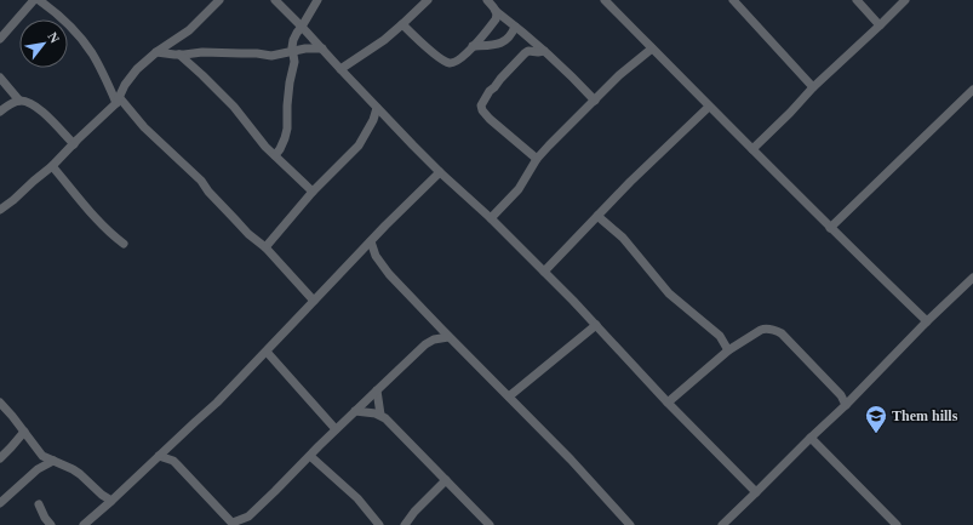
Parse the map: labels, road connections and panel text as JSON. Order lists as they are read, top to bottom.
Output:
{
  "places": {
    "school or university": ["Them hills"]
  },
  "north": "top right"
}
